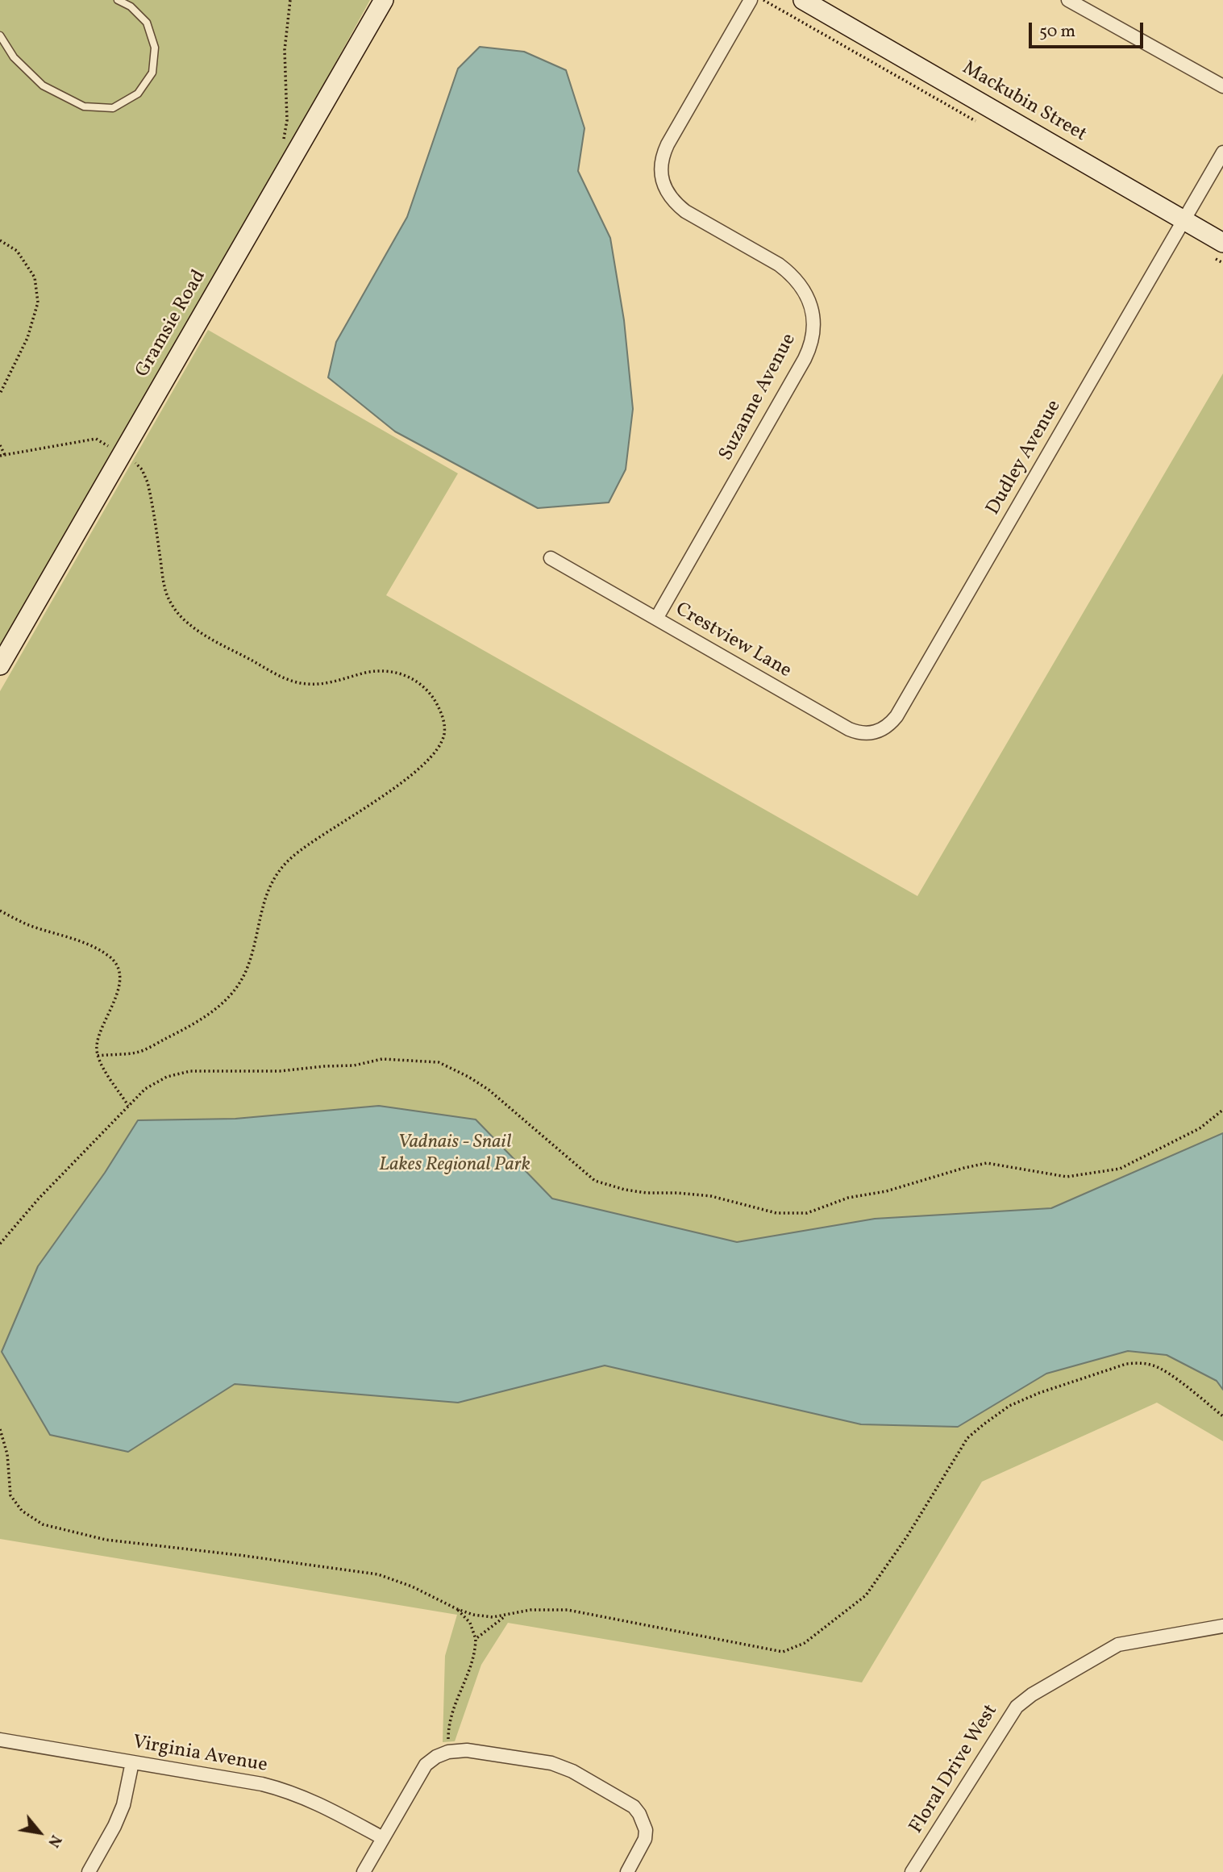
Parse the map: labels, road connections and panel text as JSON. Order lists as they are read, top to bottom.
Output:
{
  "streets": {
    "street": [
      "Mackubin Street",
      "Gramsie Road",
      "Suzanne Avenue",
      "Dudley Avenue",
      "Crestview Lane",
      "Virginia Avenue",
      "Floral Drive West"
    ]
  },
  "crossings": [
    ["Mackubin Street", "Dudley Avenue"],
    ["Suzanne Avenue", "Crestview Lane"],
    ["Dudley Avenue", "Crestview Lane"]
  ],
  "parks": ["Vadnais - Snail Lakes Regional Park"],
  "scale_bar": "50 m",
  "north": "bottom right"
}
